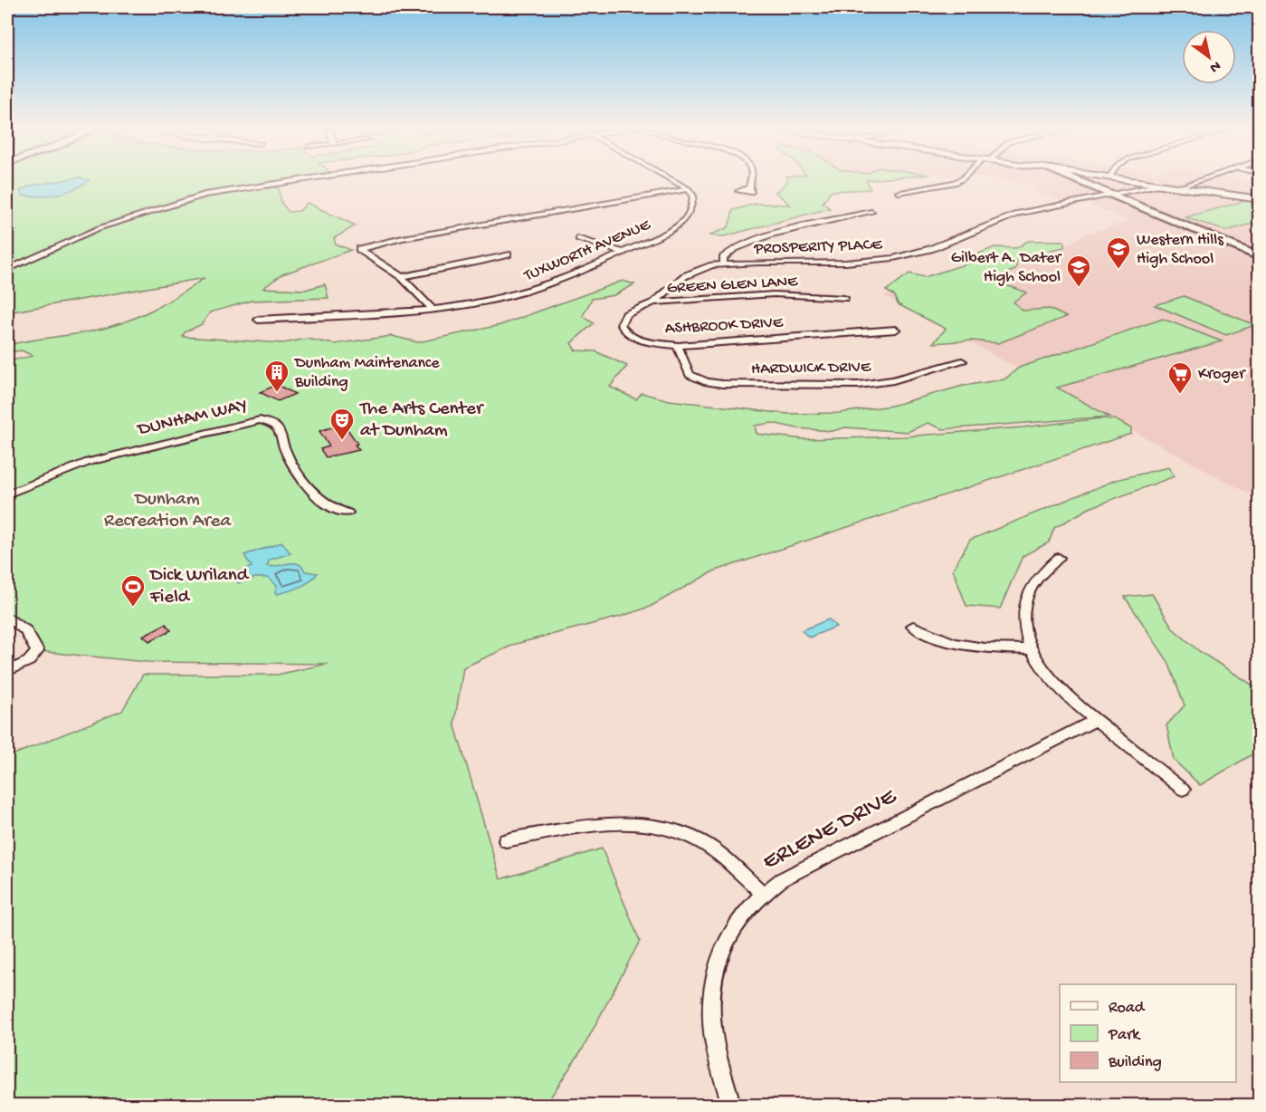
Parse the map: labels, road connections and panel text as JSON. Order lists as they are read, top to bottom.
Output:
{
  "streets": {
    "street": [
      "PROSPERITY PLACE",
      "TUXWORTH AVENUE",
      "GREEN GLEN LANE",
      "ASHBROOK DRIVE",
      "HARDWICK DRIVE",
      "DUNHAM WAY",
      "ERLENE DRIVE"
    ]
  },
  "crossings": [
    ["PROSPERITY PLACE", "ASHBROOK DRIVE"],
    ["GREEN GLEN LANE", "ASHBROOK DRIVE"],
    ["ASHBROOK DRIVE", "HARDWICK DRIVE"]
  ],
  "parks": ["Dunham Recreation Area"],
  "places": {
    "school or university": ["Western Hills High School", "Gilbert A. Dater High School"],
    "building": ["Dunham Maintenance Building"],
    "supermarket": ["Kroger"],
    "theatre": ["The Arts Center at Dunham"],
    "sports": ["Dick Wriland Field"]
  },
  "legend": ["Road", "Park", "Building"],
  "north": "bottom right"
}
